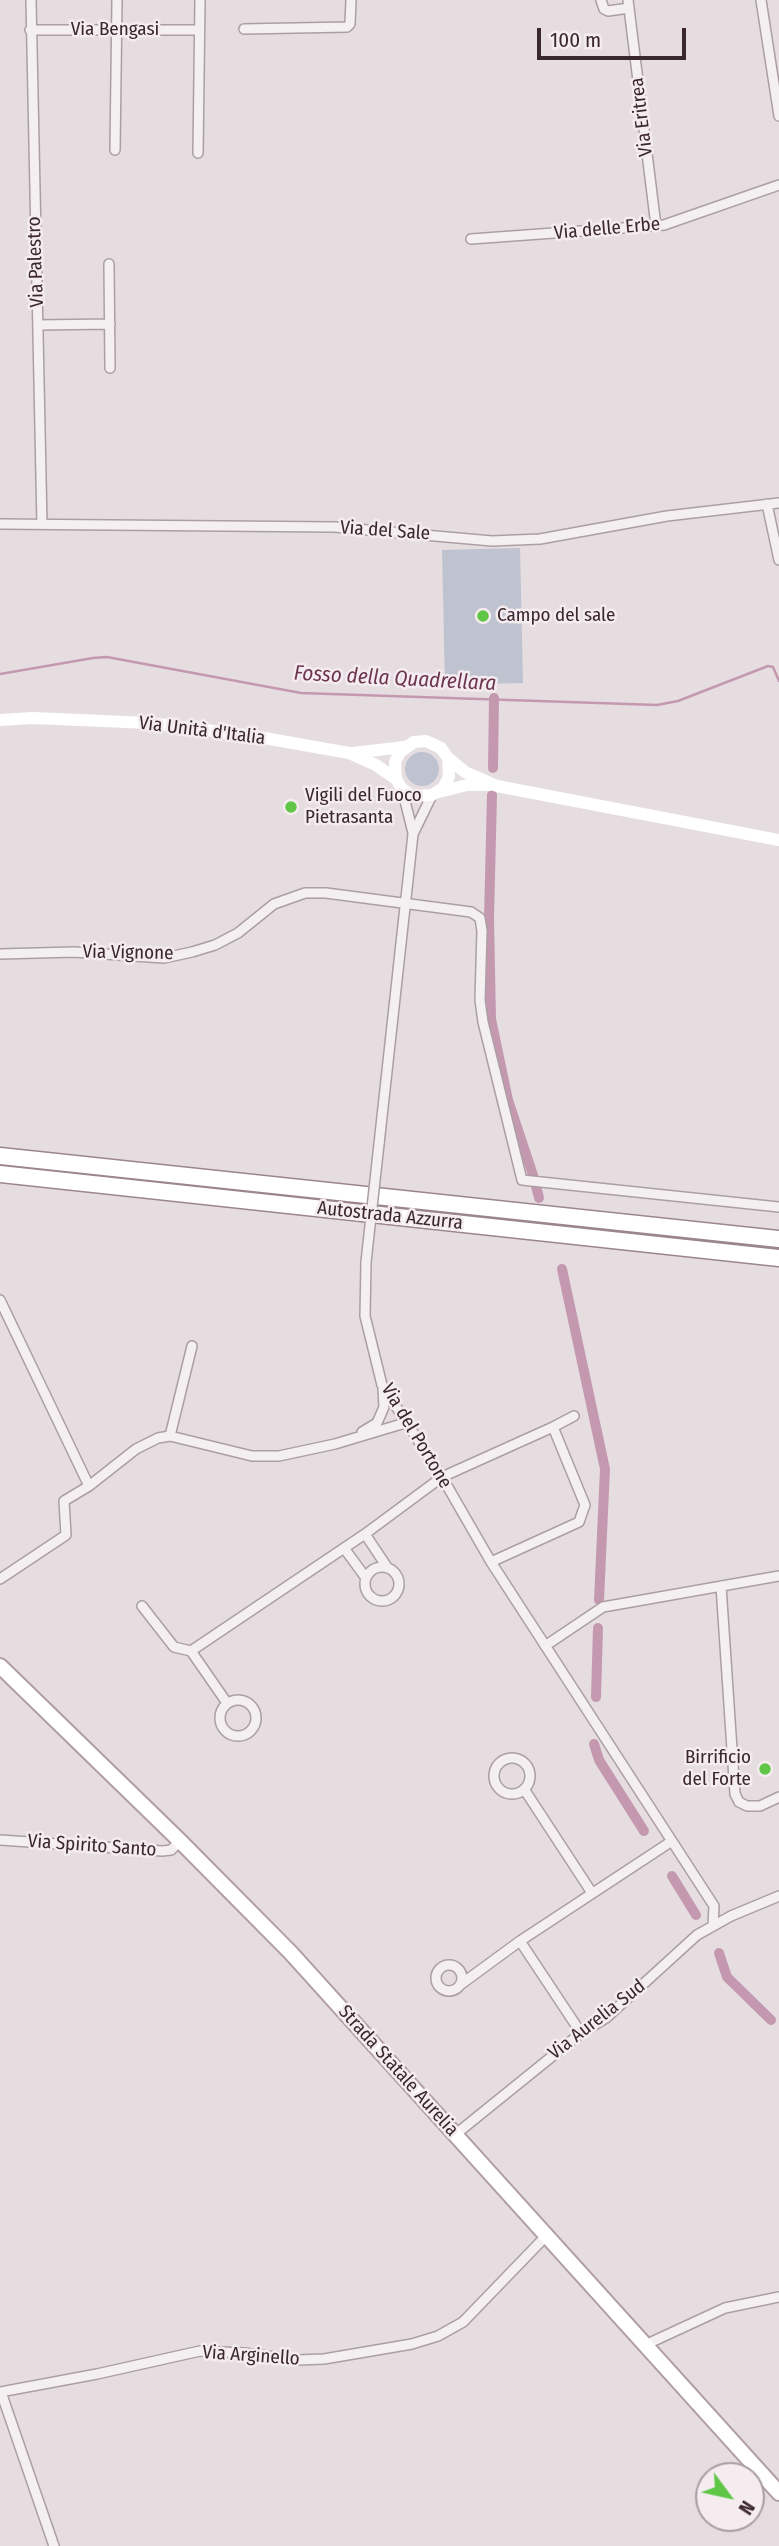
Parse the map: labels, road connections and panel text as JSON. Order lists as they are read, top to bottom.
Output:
{
  "streets": {
    "highway": ["Autostrada Azzurra"],
    "main road": ["Via Unità d'Italia", "Strada Statale Aurelia"],
    "street": [
      "Via Bengasi",
      "Via Eritrea",
      "Via delle Erbe",
      "Via Palestro",
      "Via del Sale",
      "Via Vignone",
      "Via del Portone",
      "Via Spirito Santo",
      "Via Aurelia Sud",
      "Via Arginello"
    ]
  },
  "crossings": [
    ["Via Bengasi", "Via Palestro"],
    ["Via Eritrea", "Via delle Erbe"],
    ["Via Palestro", "Via del Sale"],
    ["Via Unità d'Italia", "Via del Portone"],
    ["Via Vignone", "Via del Portone"],
    ["Via del Portone", "Via Aurelia Sud"],
    ["Via Spirito Santo", "Strada Statale Aurelia"],
    ["Via Aurelia Sud", "Strada Statale Aurelia"],
    ["Strada Statale Aurelia", "Via Arginello"]
  ],
  "water": ["Fosso della Quadrellara"],
  "places": ["Campo del sale", "Vigili del Fuoco Pietrasanta", "Birrificio del Forte"],
  "scale_bar": "100 m",
  "north": "bottom right"
}
